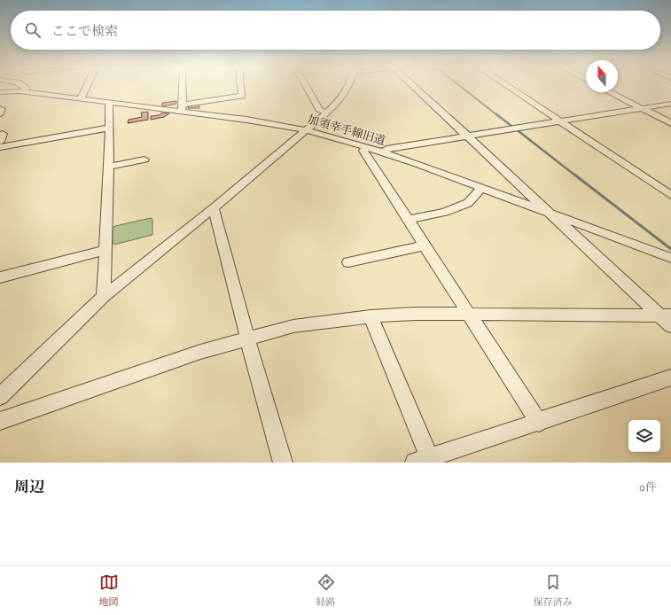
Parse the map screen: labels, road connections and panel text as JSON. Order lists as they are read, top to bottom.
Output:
{
  "streets": {
    "street": ["加須幸手線旧道"]
  },
  "north": "top",
  "page": {
    "search": "ここで検索",
    "heading": ["周辺", "0件"],
    "nav": ["地図", "経路", "保存済み"]
  }
}
